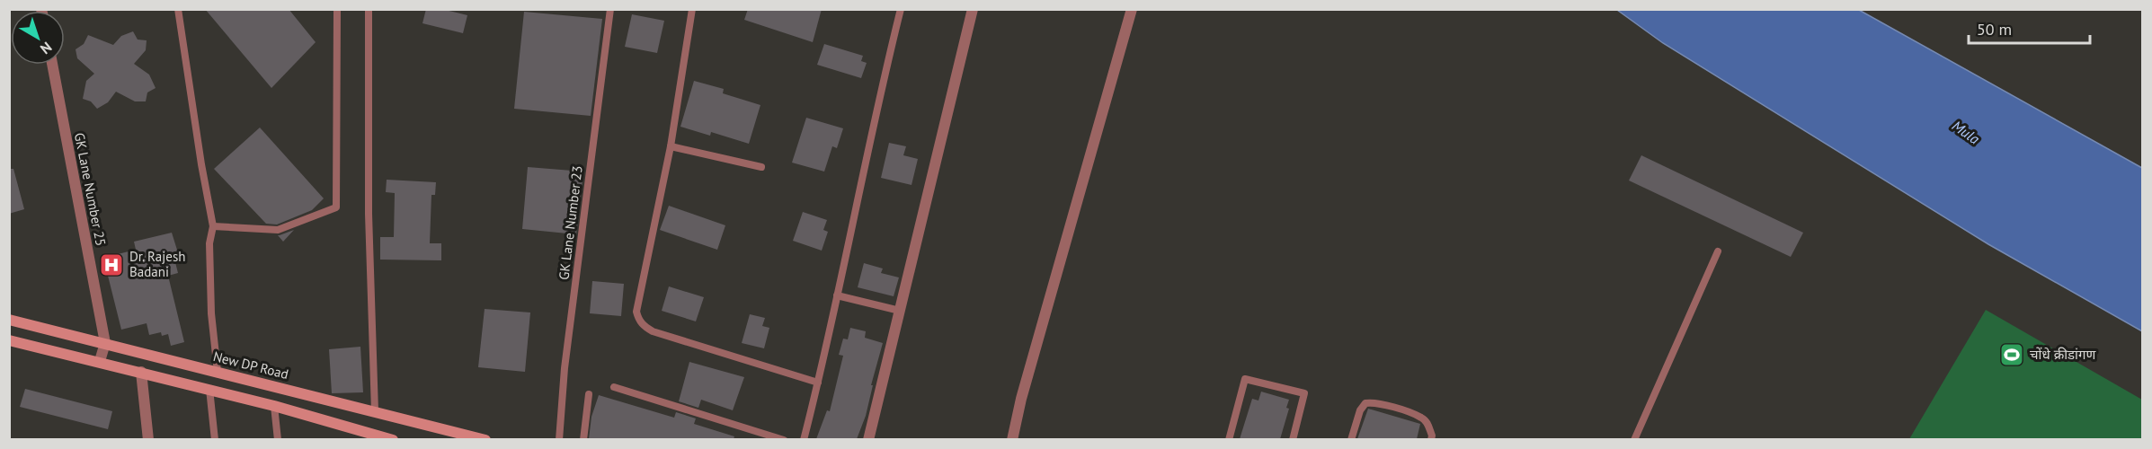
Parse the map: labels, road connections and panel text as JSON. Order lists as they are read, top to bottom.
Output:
{
  "streets": {
    "main road": ["New DP Road"],
    "street": ["GK Lane Number 25"],
    "lane": ["GK Lane Number 23"]
  },
  "crossings": [
    ["GK Lane Number 25", "New DP Road"]
  ],
  "water": ["Mula"],
  "places": {
    "hospital": ["Dr. Rajesh Badani"],
    "sports": ["चोंधे क्रीडांगण"]
  },
  "scale_bar": "50 m",
  "north": "bottom right"
}
